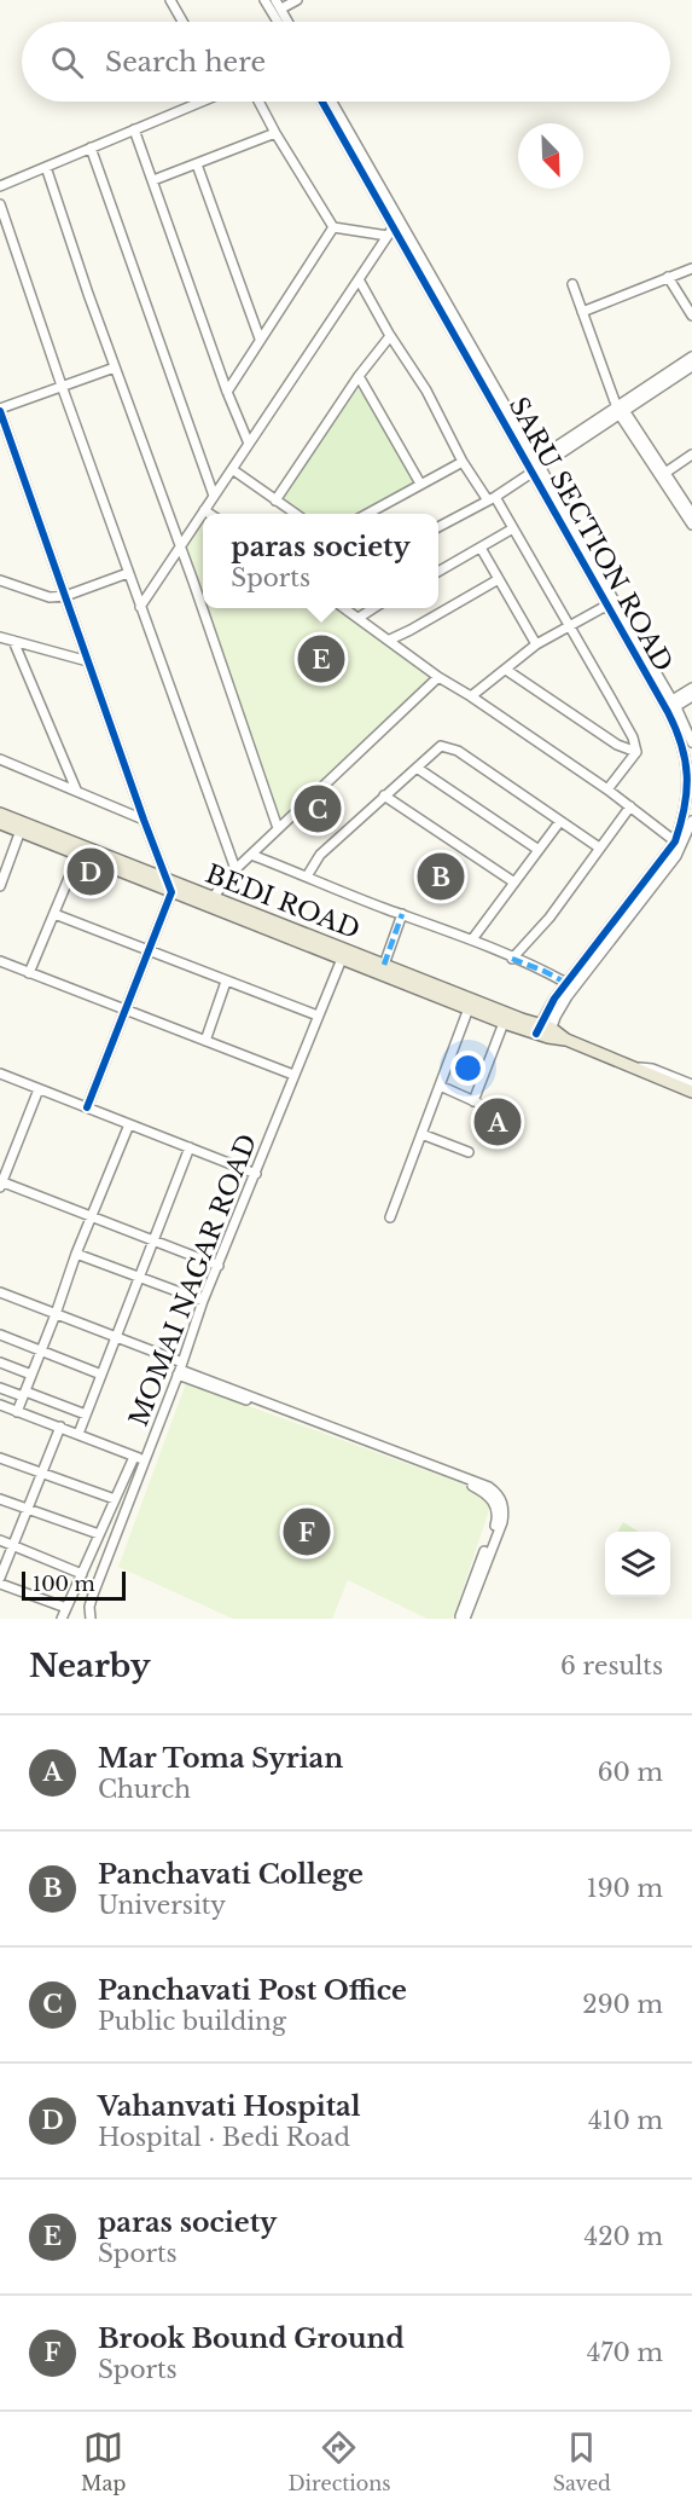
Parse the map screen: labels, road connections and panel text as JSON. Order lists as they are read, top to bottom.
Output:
{
  "streets": {
    "main road": ["BEDI ROAD"],
    "street": ["SARU SECTION ROAD", "MOMAI NAGAR ROAD"]
  },
  "crossings": [
    ["SARU SECTION ROAD", "BEDI ROAD"],
    ["BEDI ROAD", "MOMAI NAGAR ROAD"]
  ],
  "scale_bar": "100 m",
  "north": "bottom right",
  "page": {
    "search": "Search here",
    "popup": ["paras society", "Sports"],
    "pins": [
      "E",
      "C",
      "D",
      "B",
      "A",
      "F"
    ],
    "scale": "100 m",
    "heading": ["Nearby", "6 results"],
    "list": [
      {
        "mark": "A",
        "name": "Mar Toma Syrian",
        "note": "Church",
        "value": "60 m"
      },
      {
        "mark": "B",
        "name": "Panchavati College",
        "note": "University",
        "value": "190 m"
      },
      {
        "mark": "C",
        "name": "Panchavati Post Office",
        "note": "Public building",
        "value": "290 m"
      },
      {
        "mark": "D",
        "name": "Vahanvati Hospital",
        "note": "Hospital · Bedi Road",
        "value": "410 m"
      },
      {
        "mark": "E",
        "name": "paras society",
        "note": "Sports",
        "value": "420 m"
      },
      {
        "mark": "F",
        "name": "Brook Bound Ground",
        "note": "Sports",
        "value": "470 m"
      }
    ],
    "nav": ["Map", "Directions", "Saved"]
  }
}
